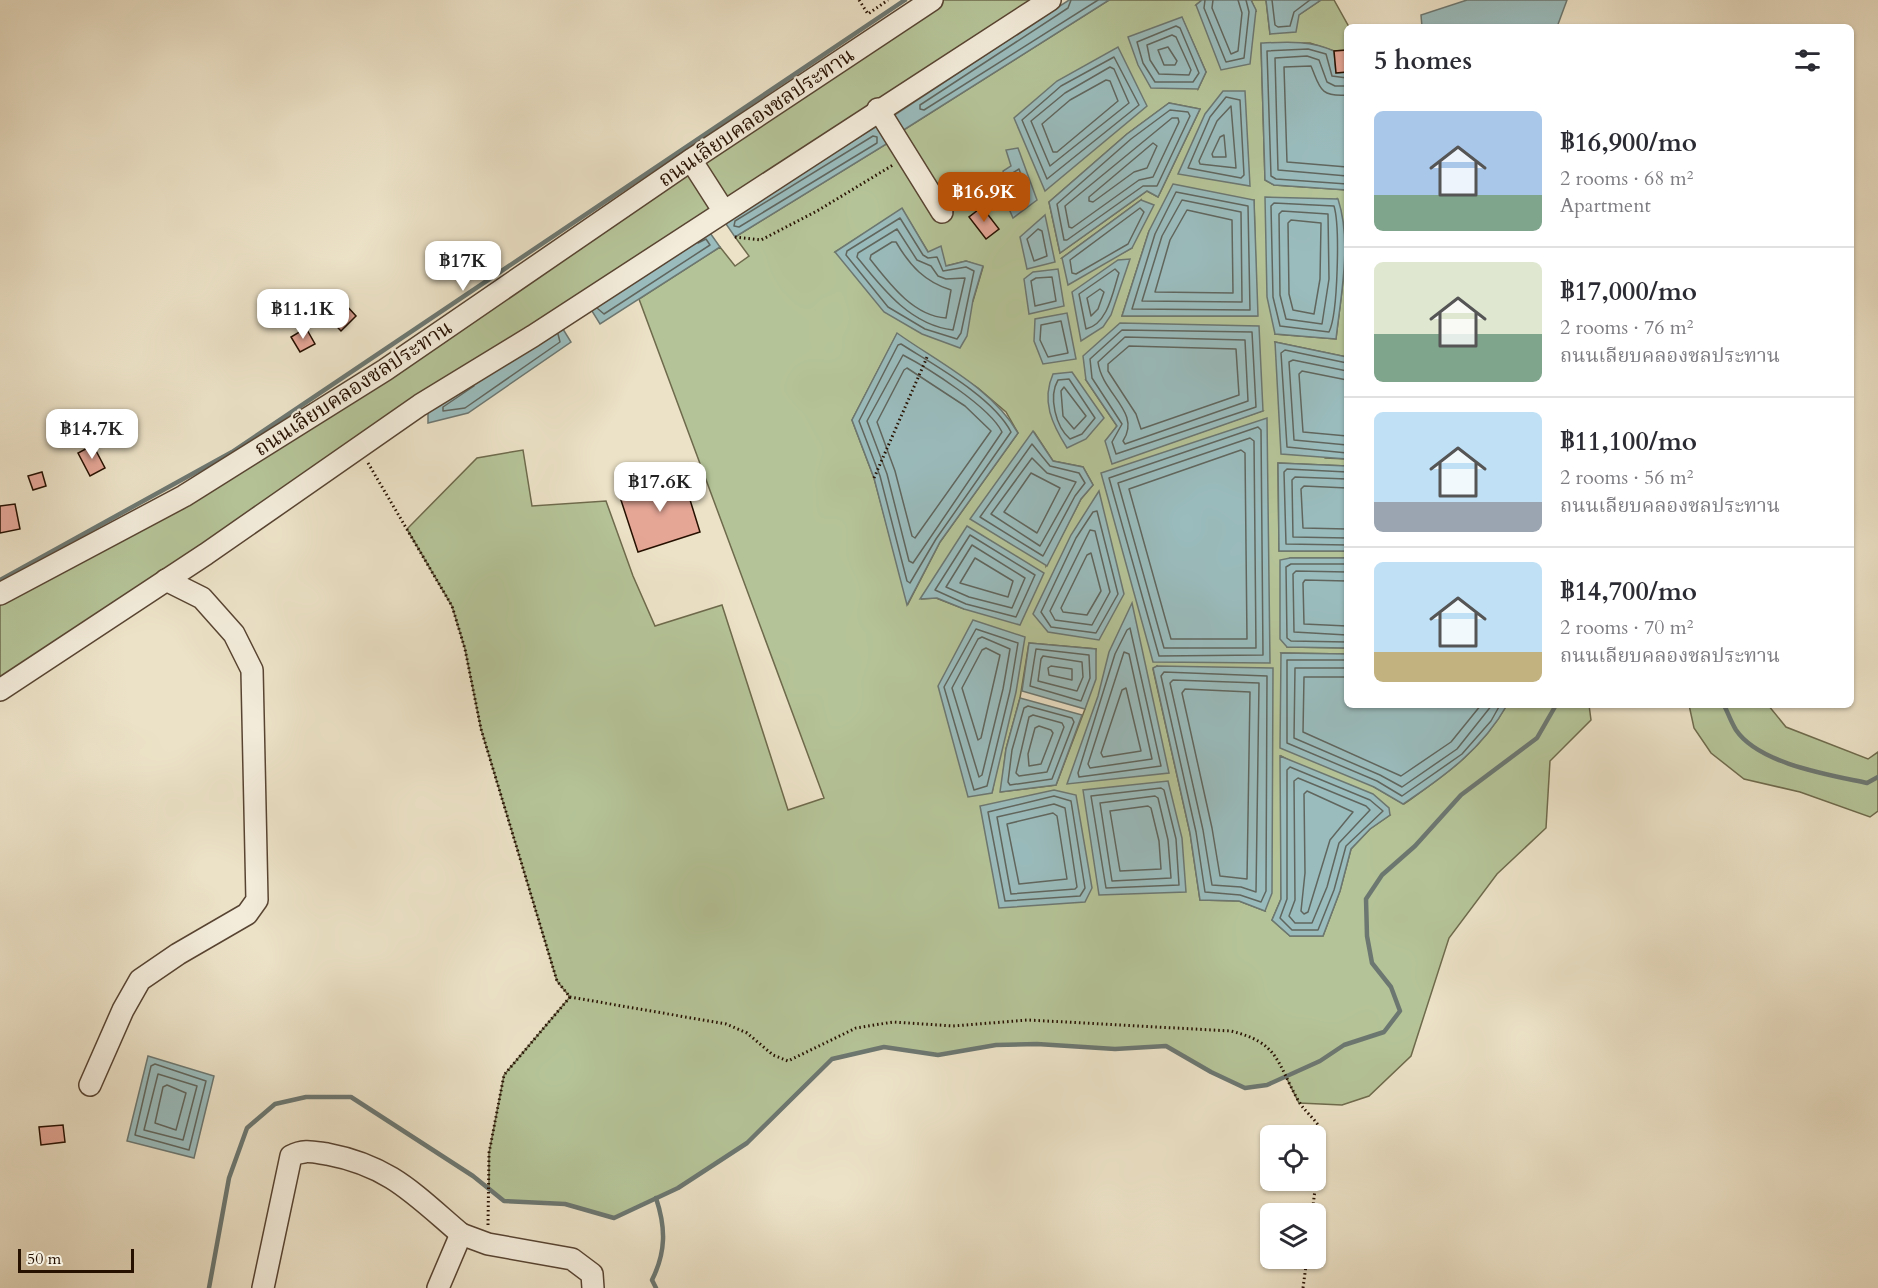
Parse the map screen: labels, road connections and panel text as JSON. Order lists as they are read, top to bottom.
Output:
{
  "streets": {
    "street": ["ถนนเลียบคลองชลประทาน"]
  },
  "scale_bar": "50 m",
  "page": {
    "heading": "5 homes",
    "list": [
      {
        "name": "฿16,900/mo",
        "note": "2 rooms · 68 m² · Apartment"
      },
      {
        "name": "฿17,000/mo",
        "note": "2 rooms · 76 m² · ถนนเลียบคลองชลประทาน"
      },
      {
        "name": "฿11,100/mo",
        "note": "2 rooms · 56 m² · ถนนเลียบคลองชลประทาน"
      },
      {
        "name": "฿14,700/mo",
        "note": "2 rooms · 70 m² · ถนนเลียบคลองชลประทาน"
      }
    ],
    "price": [
      "฿16.9K",
      "฿17K",
      "฿11.1K",
      "฿14.7K",
      "฿17.6K"
    ],
    "scale": "50 m"
  }
}
